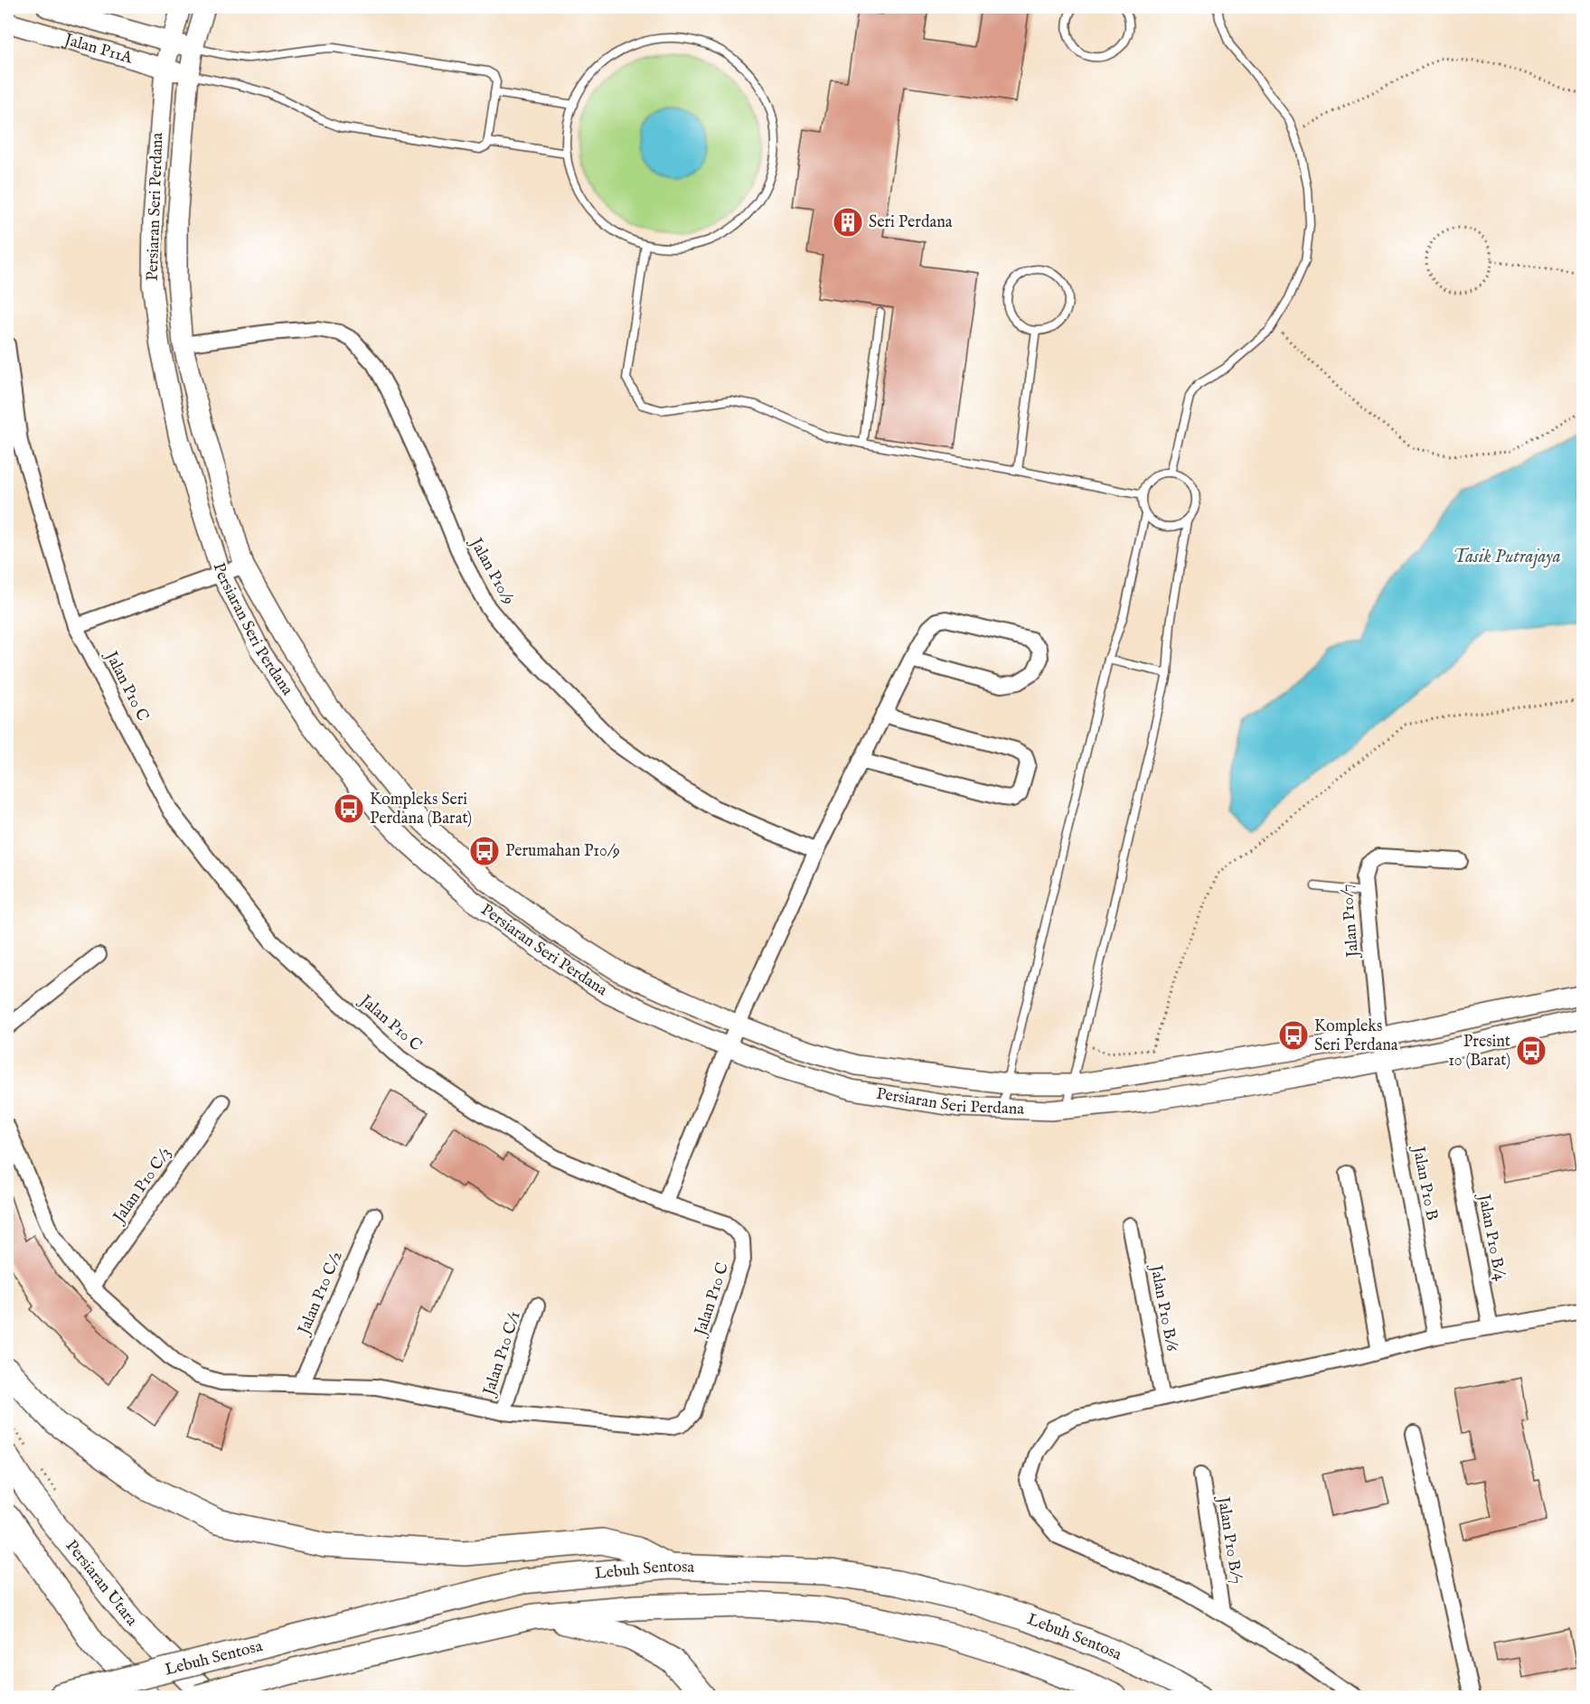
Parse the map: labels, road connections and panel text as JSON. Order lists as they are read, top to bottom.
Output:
{
  "streets": {
    "main road": ["Lebuh Sentosa", "Persiaran Utara"],
    "street": [
      "Jalan P11A",
      "Persiaran Seri Perdana",
      "Jalan P10/9",
      "Jalan P10 C",
      "Jalan P10/7",
      "Jalan P10 B",
      "Jalan P10 C/3",
      "Jalan P10 B/4",
      "Jalan P10 C/2",
      "Jalan P10 B/6",
      "Jalan P10 C/1",
      "Jalan P10 B/7"
    ]
  },
  "crossings": [
    ["Jalan P11A", "Persiaran Seri Perdana"],
    ["Persiaran Seri Perdana", "Jalan P10/9"],
    ["Persiaran Seri Perdana", "Jalan P10/7"],
    ["Persiaran Seri Perdana", "Jalan P10 B"],
    ["Jalan P10 C", "Jalan P10 C/3"],
    ["Jalan P10 C", "Jalan P10 C/2"],
    ["Jalan P10 C", "Jalan P10 C/1"],
    ["Jalan P10/7", "Jalan P10 B"]
  ],
  "water": ["Tasik Putrajaya"],
  "places": {
    "building": ["Seri Perdana"],
    "bus stop": [
      "Kompleks Seri Perdana (Barat)",
      "Perumahan P10/9",
      "Kompleks Seri Perdana",
      "Presint 10 (Barat)"
    ]
  }
}
